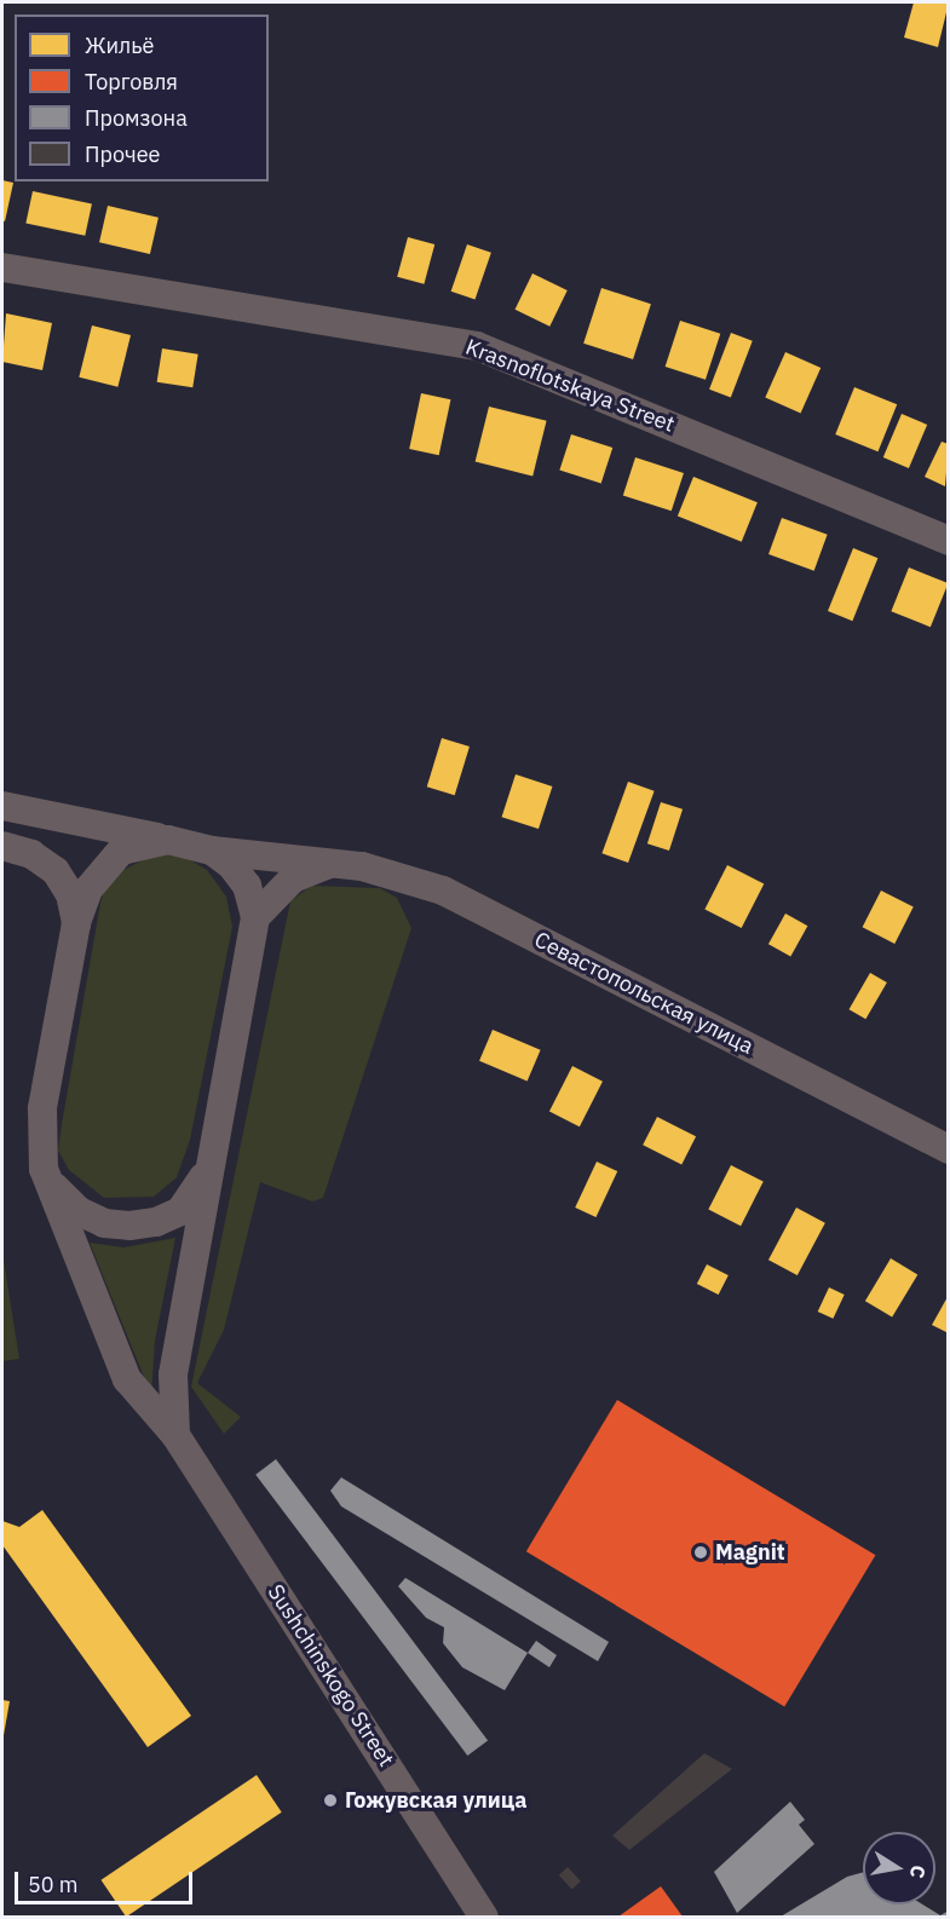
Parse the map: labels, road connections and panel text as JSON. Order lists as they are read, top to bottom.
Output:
{
  "streets": {
    "street": ["Krasnoflotskaya Street", "Севастопольская улица", "Sushchinskogo Street"]
  },
  "places": ["Magnit", "Гожувская улица"],
  "legend": [
    "Жильё",
    "Торговля",
    "Промзона",
    "Прочее"
  ],
  "scale_bar": "50 m",
  "north": "right"
}
